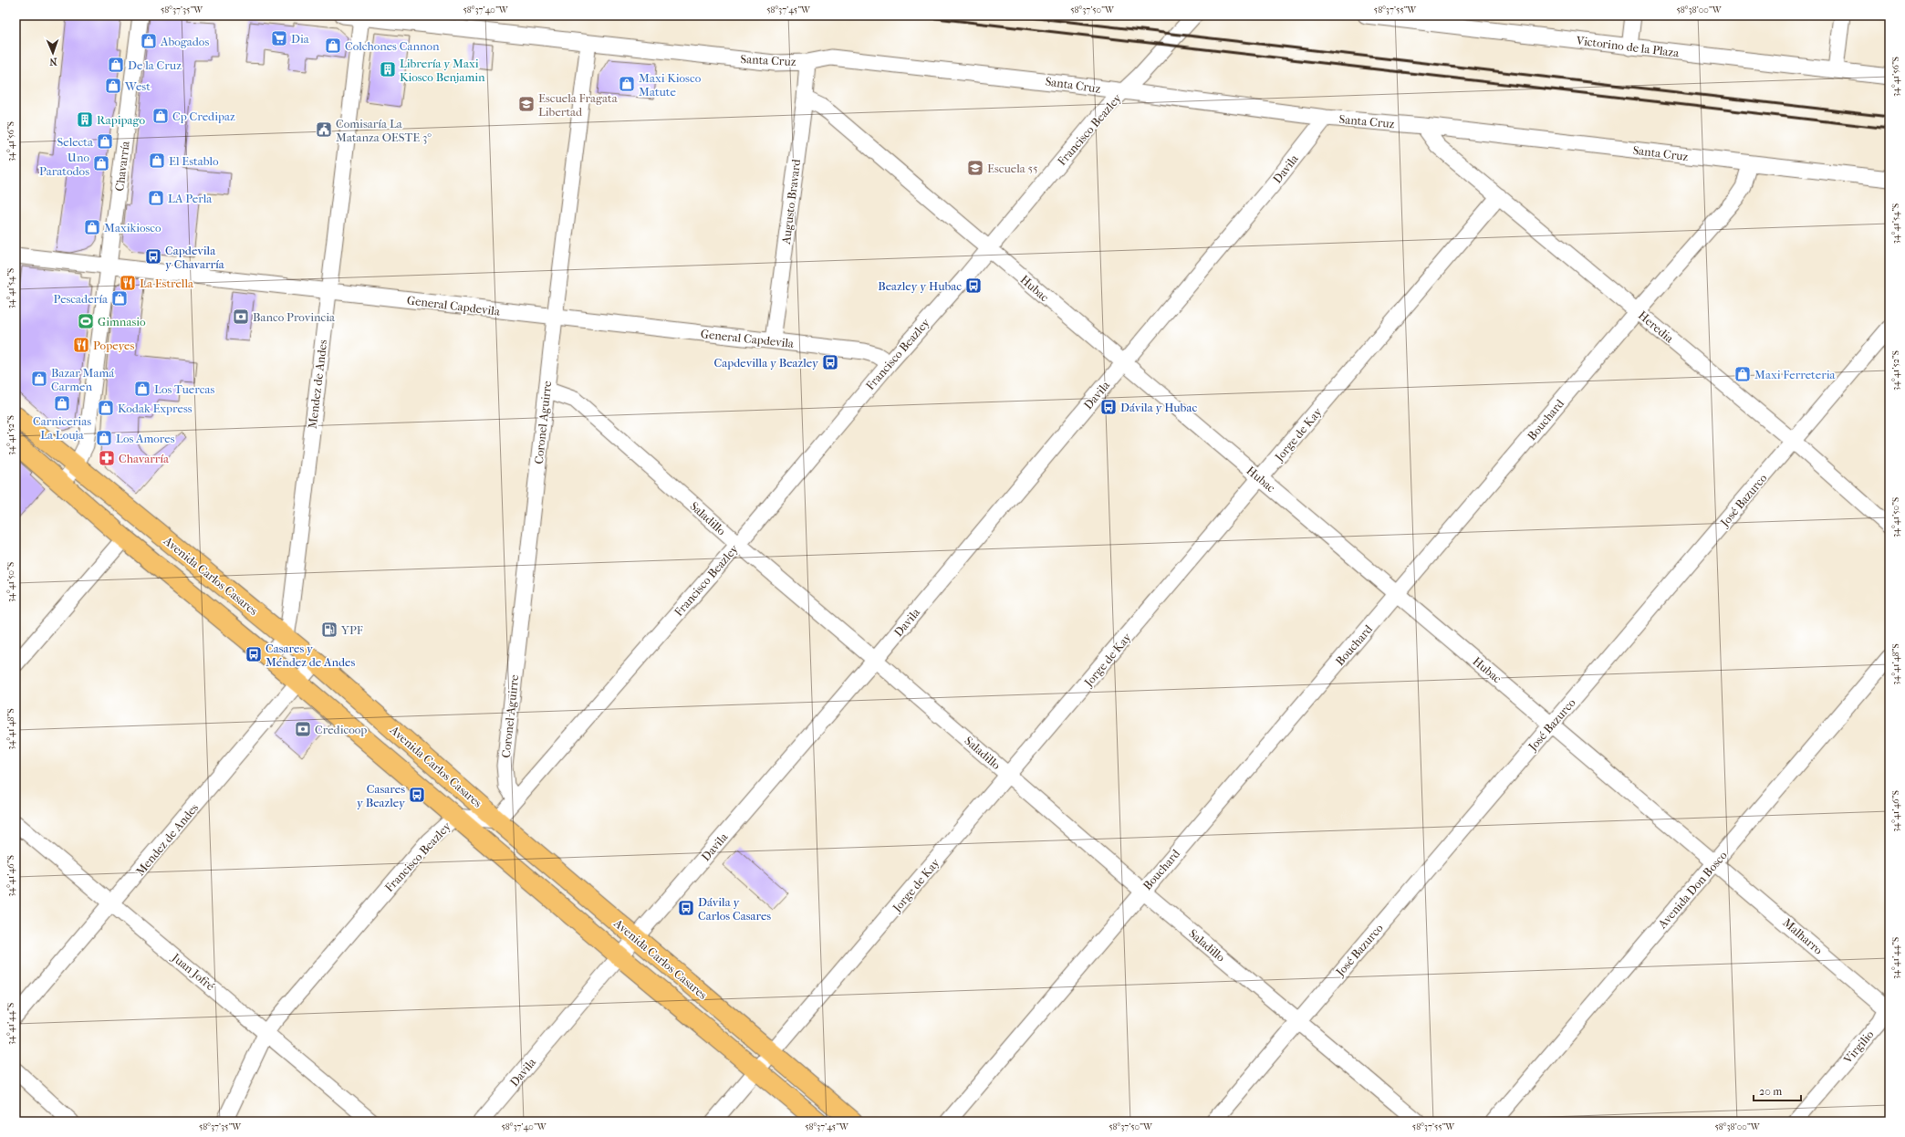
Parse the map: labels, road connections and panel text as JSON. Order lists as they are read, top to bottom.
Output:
{
  "streets": {
    "main road": ["Avenida Carlos Casares"],
    "street": [
      "Victorino de la Plaza",
      "Santa Cruz",
      "Francisco Beazley",
      "Chavarría",
      "Davila",
      "Augusto Bravard",
      "Hubac",
      "General Capdevila",
      "Heredia",
      "Mendez de Andes",
      "Bouchard",
      "Coronel Aguirre",
      "Jorge de Kay",
      "José Bazurco",
      "Saladillo",
      "Avenida Don Bosco",
      "Malharro",
      "Juan Jofré",
      "Virgilio"
    ]
  },
  "crossings": [
    ["Santa Cruz", "Francisco Beazley"],
    ["Santa Cruz", "Davila"],
    ["Santa Cruz", "Augusto Bravard"],
    ["Santa Cruz", "Heredia"],
    ["Santa Cruz", "Mendez de Andes"],
    ["Santa Cruz", "Bouchard"],
    ["Santa Cruz", "Coronel Aguirre"],
    ["Francisco Beazley", "Hubac"],
    ["Francisco Beazley", "General Capdevila"],
    ["Francisco Beazley", "Coronel Aguirre"],
    ["Francisco Beazley", "Saladillo"],
    ["Francisco Beazley", "Avenida Carlos Casares"],
    ["Francisco Beazley", "Juan Jofré"],
    ["Chavarría", "General Capdevila"],
    ["Chavarría", "Avenida Carlos Casares"],
    ["Davila", "Hubac"],
    ["Davila", "Saladillo"],
    ["Davila", "Avenida Carlos Casares"],
    ["Augusto Bravard", "Hubac"],
    ["Augusto Bravard", "General Capdevila"],
    ["Hubac", "Bouchard"],
    ["Hubac", "Jorge de Kay"],
    ["Hubac", "José Bazurco"],
    ["Hubac", "Avenida Don Bosco"],
    ["Hubac", "Malharro"],
    ["General Capdevila", "Mendez de Andes"],
    ["General Capdevila", "Coronel Aguirre"],
    ["Heredia", "Bouchard"],
    ["Heredia", "Jorge de Kay"],
    ["Heredia", "José Bazurco"],
    ["Mendez de Andes", "Avenida Carlos Casares"],
    ["Mendez de Andes", "Juan Jofré"],
    ["Bouchard", "Saladillo"],
    ["Coronel Aguirre", "Saladillo"],
    ["Jorge de Kay", "Saladillo"],
    ["Jorge de Kay", "Avenida Carlos Casares"],
    ["José Bazurco", "Saladillo"],
    ["Avenida Don Bosco", "Malharro"],
    ["Malharro", "Virgilio"]
  ],
  "places": {
    "supermarket": ["Dia"],
    "shop": [
      "Abogados",
      "Colchones Cannon",
      "De la Cruz",
      "Maxi Kiosco Matute",
      "West",
      "Cp Credipaz",
      "Selecta",
      "El Establo",
      "Uno Paratodos",
      "LA Perla",
      "Maxikiosco",
      "Pescadería",
      "Maxi Ferreteria",
      "Bazar Mamá Carmen",
      "Los Tuercas",
      "Carnicerias La Louja",
      "Kodak Express",
      "Los Amores"
    ],
    "building": ["Librería y Maxi Kiosco Benjamin", "Rapipago"],
    "school or university": ["Escuela Fragata Libertad", "Escuela 55"],
    "public building": ["Comisaría La Matanza OESTE 3°"],
    "bus stop": [
      "Capdevila y Chavarría",
      "Beazley y Hubac",
      "Capdevilla y Beazley",
      "Dávila y Hubac",
      "Casares y Méndez de Andes",
      "Casares y Beazley",
      "Dávila y Carlos Casares"
    ],
    "restaurant": ["La Estrella", "Popeyes"],
    "bank": ["Banco Provincia", "Credicoop"],
    "sports": ["Gimnasio"],
    "pharmacy": ["Chavarría"],
    "fuel station": ["YPF"]
  },
  "scale_bar": "20 m",
  "north": "bottom",
  "coordinates": [
    "58°37'35\"W",
    "58°37'40\"W",
    "58°37'45\"W",
    "58°37'50\"W",
    "58°37'55\"W",
    "58°38'00\"W",
    "34°41'56\"S",
    "34°41'54\"S",
    "34°41'52\"S",
    "34°41'50\"S",
    "34°41'48\"S",
    "34°41'46\"S",
    "34°41'44\"S"
  ]
}
